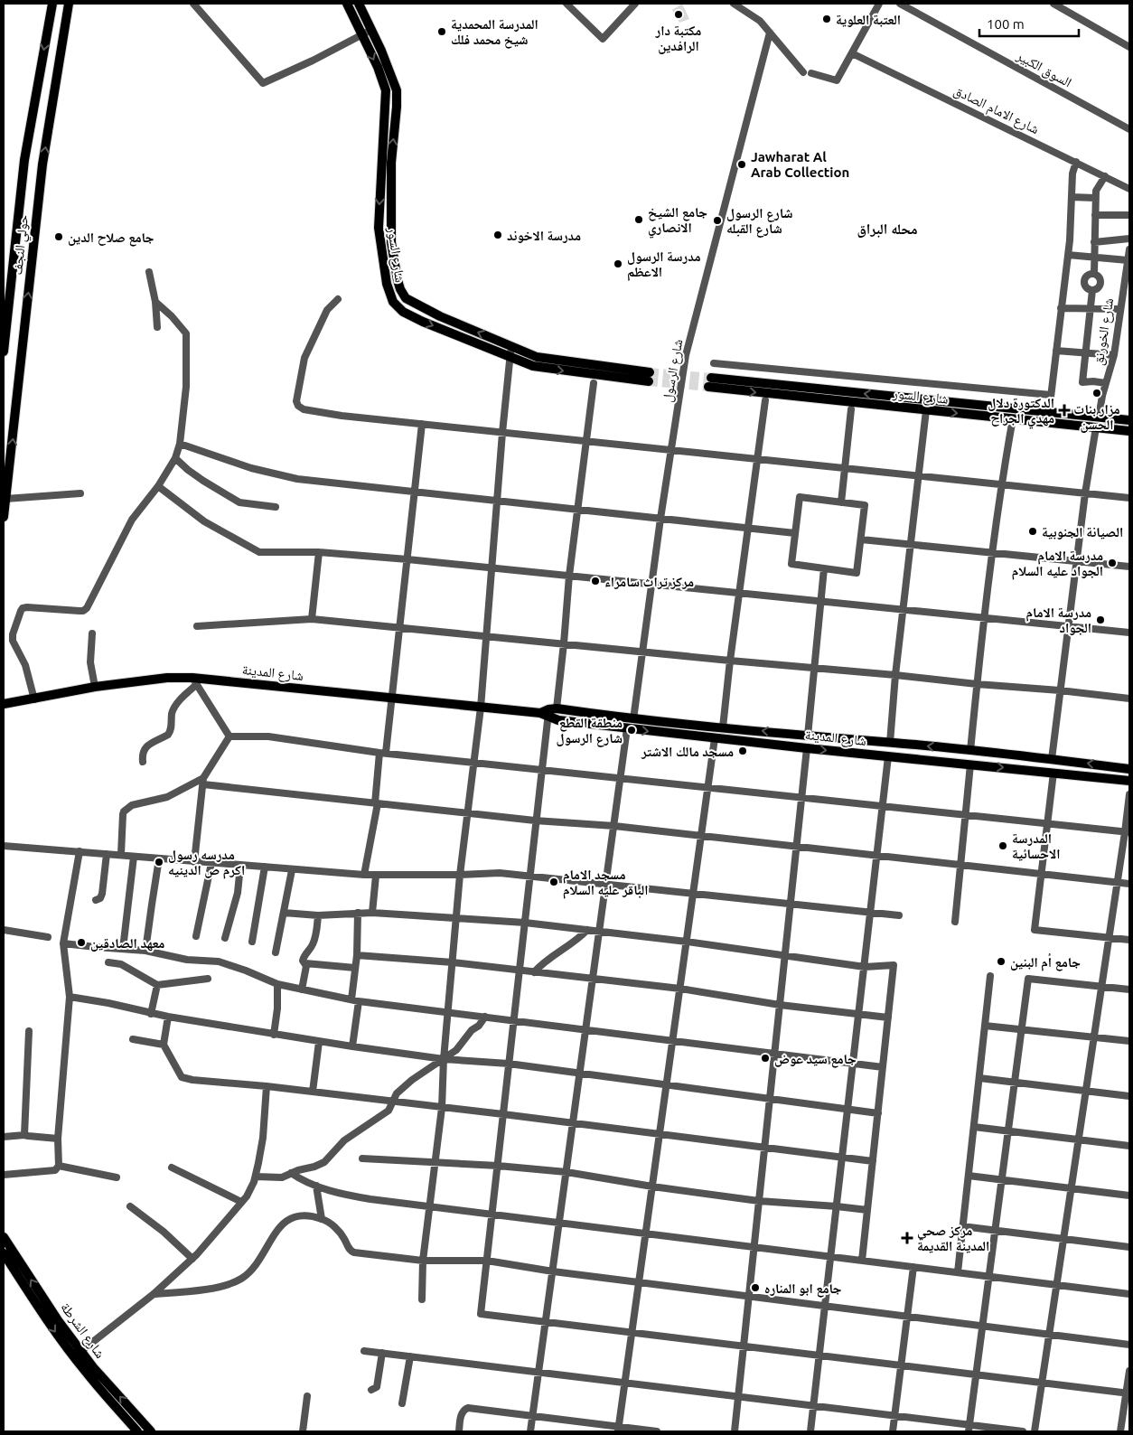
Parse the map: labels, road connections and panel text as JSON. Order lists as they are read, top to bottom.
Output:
{
  "streets": {
    "main road": [
      "حولي النجف",
      "شارع السور",
      "شارع المدينة",
      "شارع الشرطة"
    ],
    "street": [
      "السوق الكبير",
      "شارع الامام الصادق",
      "شارع الخورنق",
      "شارع الرسول"
    ]
  },
  "crossings": [
    ["شارع السور", "شارع الخورنق"],
    ["شارع الرسول", "شارع المدينة"]
  ],
  "districts": ["محله البراق"],
  "places": {
    "other": [
      "مكتبة دار الرافدين",
      "العتبة العلوية",
      "المدرسة المحمدية شيخ محمد فلك",
      "Jawharat Al Arab Collection",
      "جامع الشيخ الانصاري",
      "شارع الرسول شارع القبله",
      "مدرسة الاخوند",
      "جامع صلاح الدين",
      "مدرسة الرسول الاعظم",
      "مزار بنات الحسن",
      "الصيانة الجنوبية",
      "مدرسة الامام الجواد عليه السلام",
      "مركز تراث سامراء",
      "مدرسة الامام الجواد",
      "منطقة القطع شارع الرسول",
      "مسجد مالك الاشتر",
      "المدرسة الاحسائية",
      "مدرسه رسول اکرم ص الدینیه",
      "مسجد الامام الباقر عليه السلام",
      "معهد الصادقين",
      "جامع أم البنين",
      "جامع سيد عوض",
      "جامع ابو المناره"
    ],
    "health": ["الدكتورة دلال مهدي الجراح", "مركز صحي المدينة القديمة"]
  },
  "scale_bar": "100 m"
}
